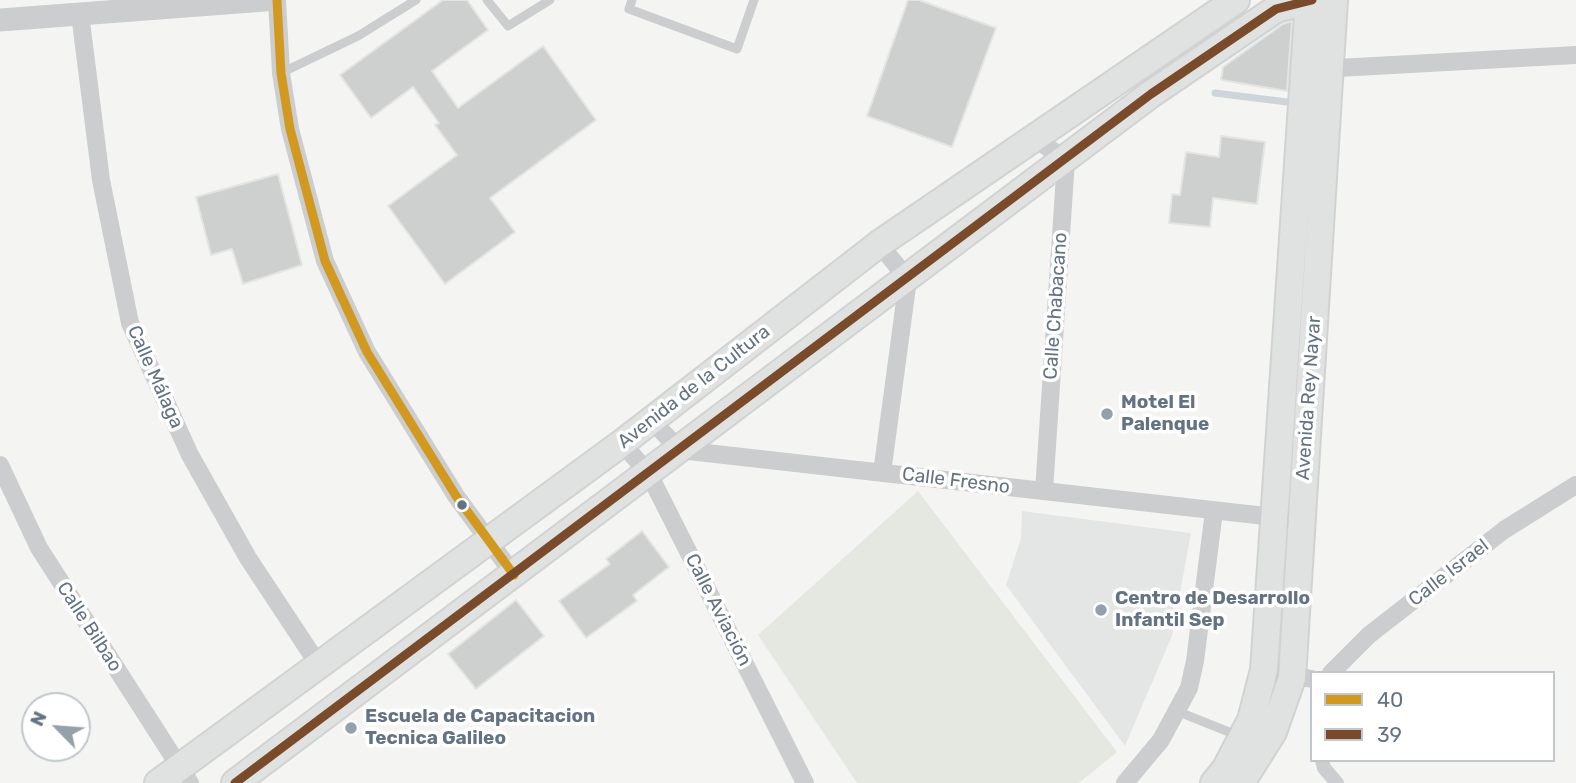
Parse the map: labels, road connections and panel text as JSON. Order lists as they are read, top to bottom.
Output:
{
  "streets": {
    "main road": ["Avenida de la Cultura", "Avenida Rey Nayar"],
    "street": [
      "Calle Chabacano",
      "Calle Málaga",
      "Calle Fresno",
      "Calle Israel",
      "Calle Aviación",
      "Calle Bilbao"
    ]
  },
  "crossings": [
    ["Calle Chabacano", "Calle Fresno"],
    ["Calle Málaga", "Avenida de la Cultura"],
    ["Avenida de la Cultura", "Calle Aviación"],
    ["Avenida de la Cultura", "Calle Bilbao"],
    ["Avenida Rey Nayar", "Calle Fresno"]
  ],
  "places": ["Motel El Palenque", "Centro de Desarrollo Infantil Sep", "Escuela de Capacitacion Tecnica Galileo"],
  "lines": ["transit line 40", "transit line 39"],
  "legend": ["40", "39"],
  "north": "top left"
}
